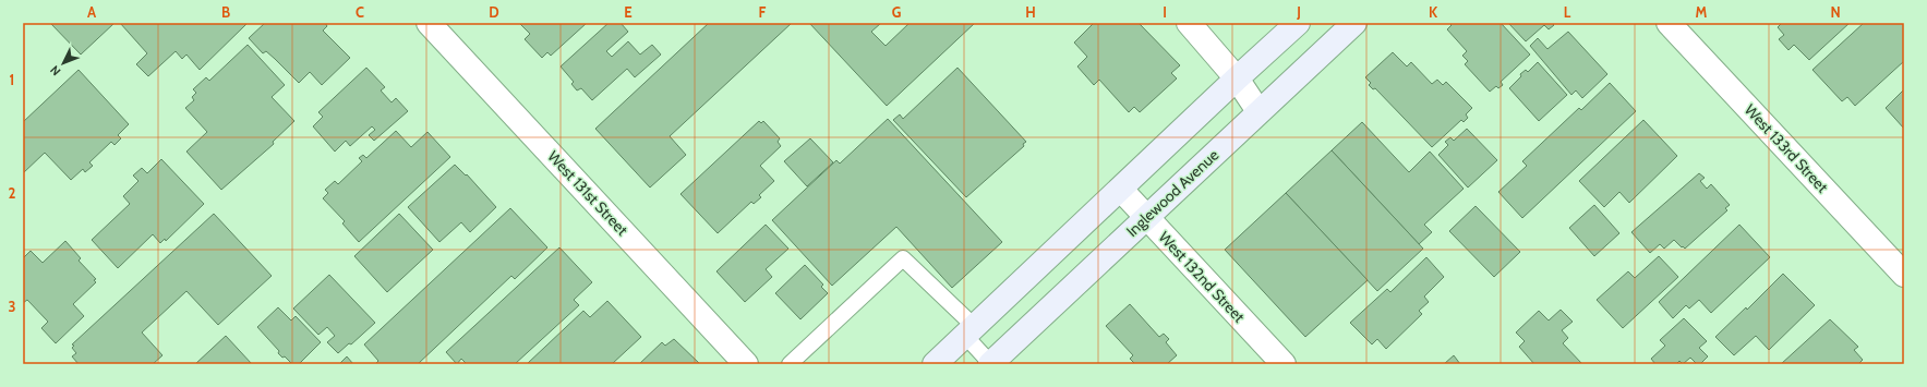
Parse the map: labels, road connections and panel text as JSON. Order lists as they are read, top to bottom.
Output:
{
  "streets": {
    "main road": ["Inglewood Avenue"],
    "street": ["West 133rd Street", "West 131st Street", "West 132nd Street"]
  },
  "crossings": [
    ["Inglewood Avenue", "West 132nd Street"]
  ],
  "north": "bottom left",
  "grid": {
    "columns": [
      "A",
      "B",
      "C",
      "D",
      "E",
      "F",
      "G",
      "H",
      "I",
      "J",
      "K",
      "L",
      "M",
      "N"
    ],
    "rows": ["1", "2", "3"]
  }
}
